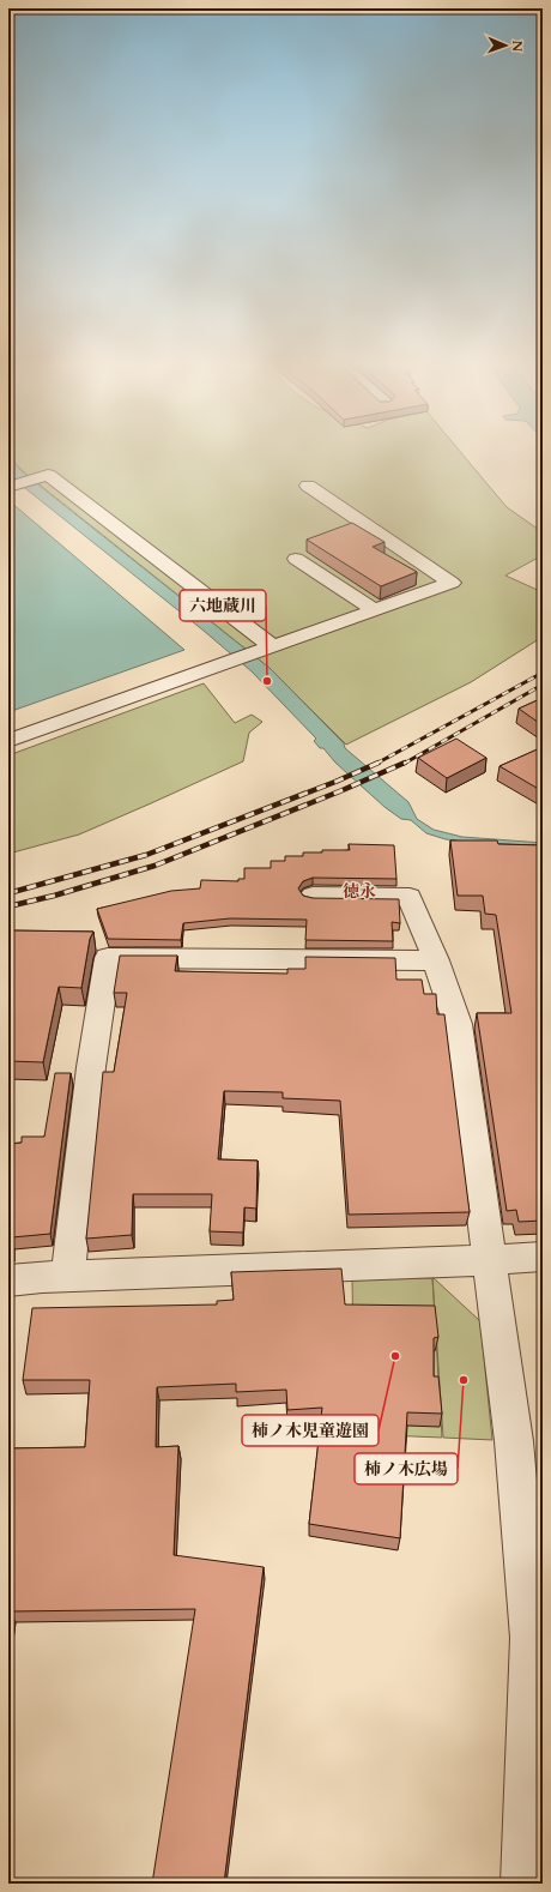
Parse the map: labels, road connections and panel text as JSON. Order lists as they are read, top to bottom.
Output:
{
  "districts": ["徳永"],
  "places": ["六地蔵川", "柿ノ木児童遊園", "柿ノ木広場"],
  "north": "right"
}
